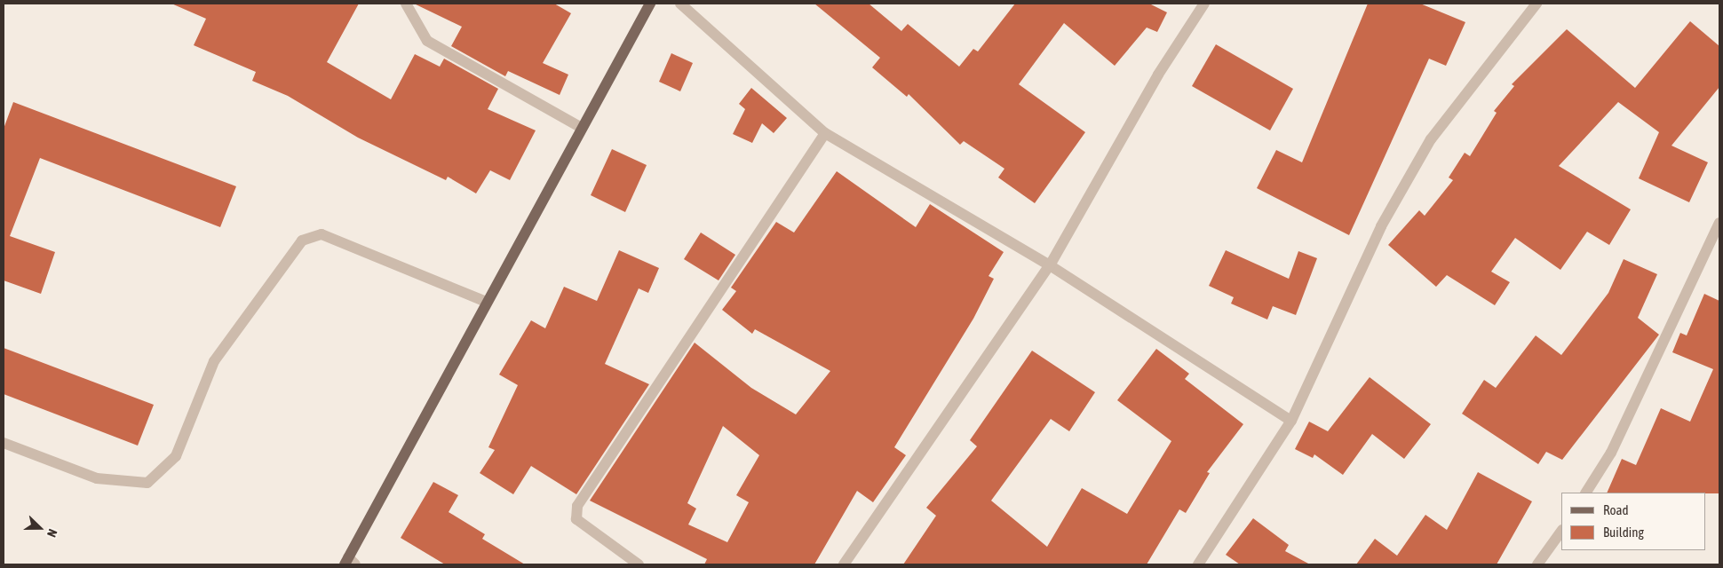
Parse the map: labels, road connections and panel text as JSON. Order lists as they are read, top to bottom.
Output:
{
  "legend": ["Road", "Building"],
  "north": "right"
}
